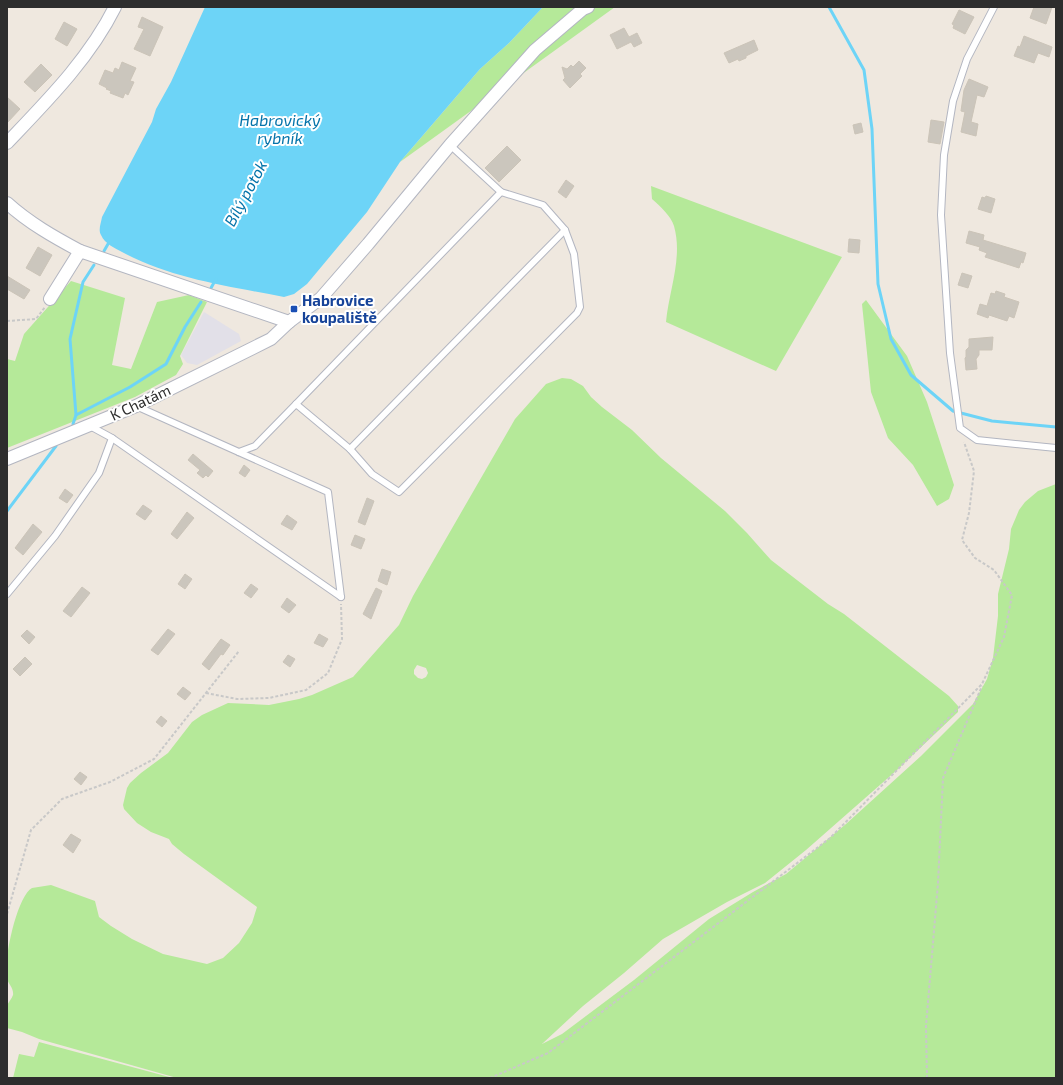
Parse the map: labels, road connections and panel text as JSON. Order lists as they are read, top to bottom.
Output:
{
  "streets": {
    "street": ["K Chatám"]
  },
  "water": ["Habrovický rybník", "Bílý potok"],
  "places": {
    "transit": ["Habrovice koupaliště"]
  }
}
